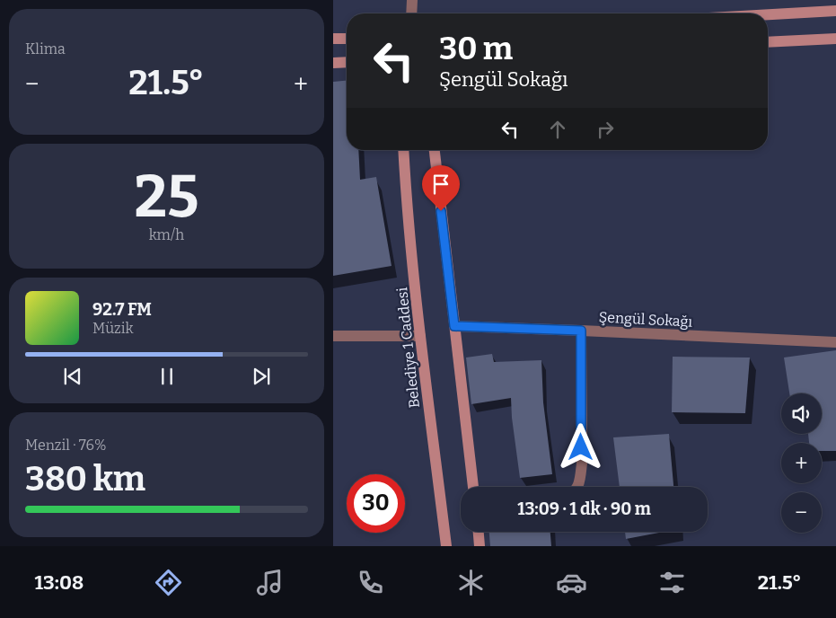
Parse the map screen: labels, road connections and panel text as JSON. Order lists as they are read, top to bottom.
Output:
{
  "streets": {
    "street": ["Şengül Sokağı", "Belediye 1 Caddesi"]
  },
  "page": {
    "tile": [
      "Klima",
      ["25", "km/h"],
      ["Menzil · 76%", "380 km"]
    ],
    "turn": ["30 m", "Şengül Sokağı"],
    "heat": ["−", "21.5°", "+"],
    "song": ["92.7 FM", "Müzik"],
    "map_buttons": ["+", "−"],
    "limit": "30",
    "trip": "13:09 · 1 dk · 90 m",
    "tabs": ["13:08", "21.5°"]
  }
}
